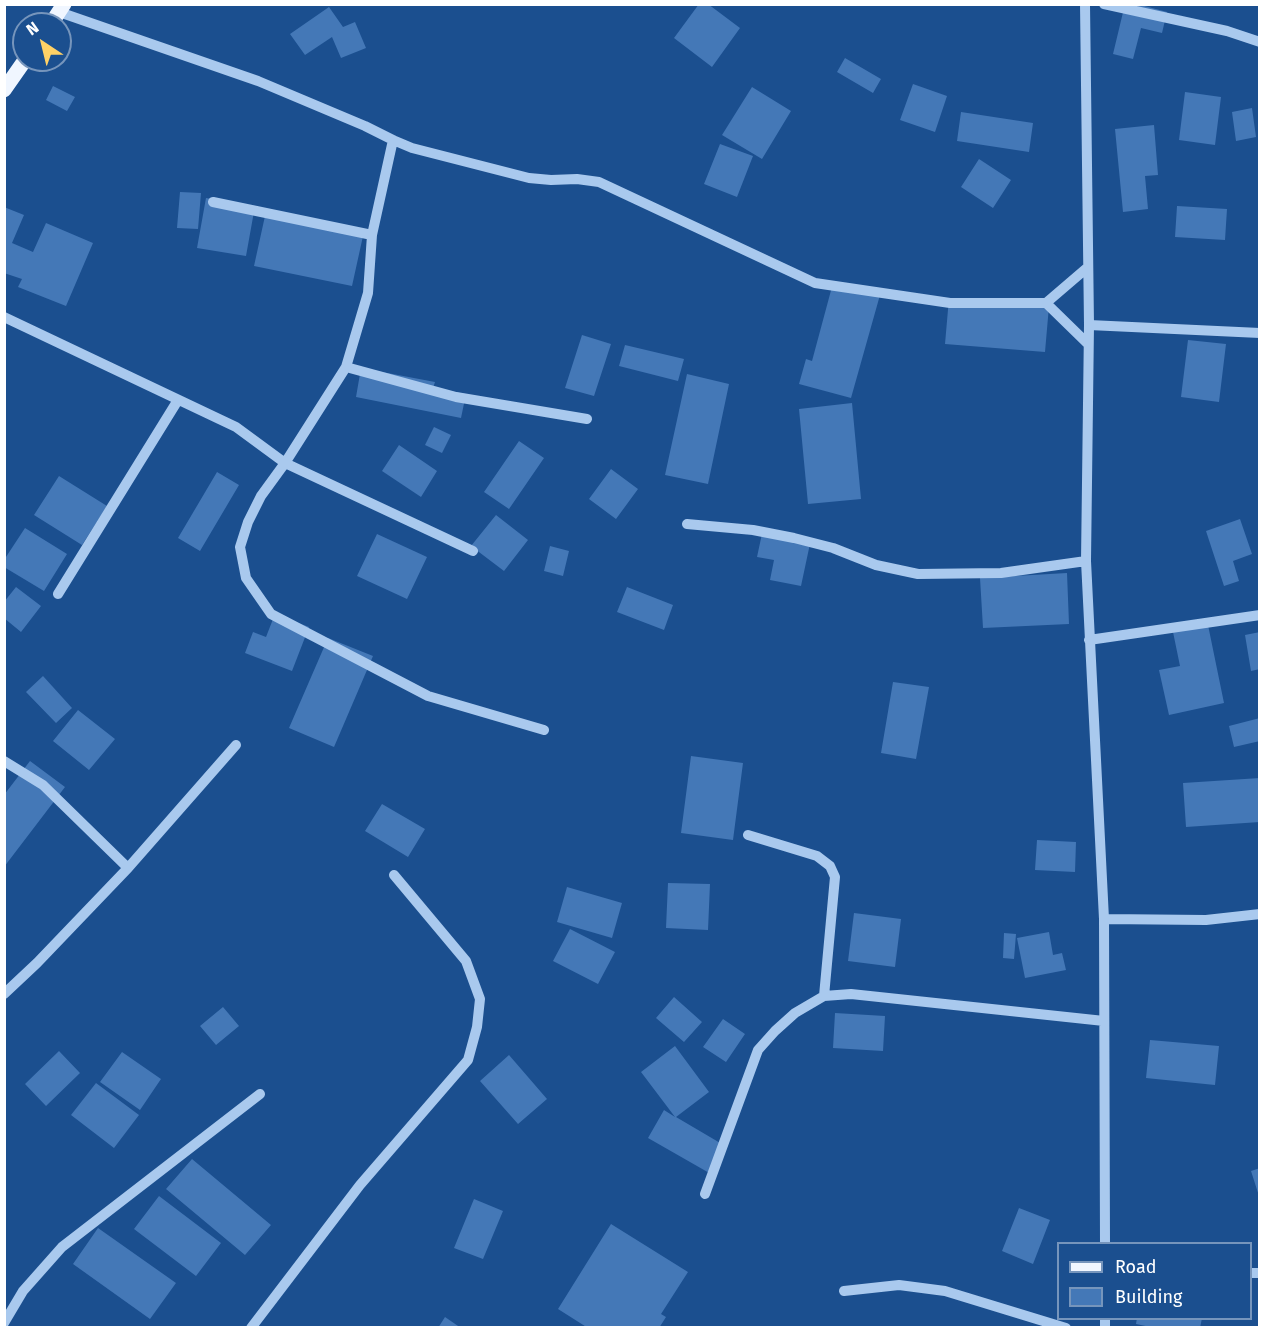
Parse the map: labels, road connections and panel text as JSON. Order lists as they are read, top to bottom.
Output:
{
  "legend": ["Road", "Building"],
  "north": "top left"
}
